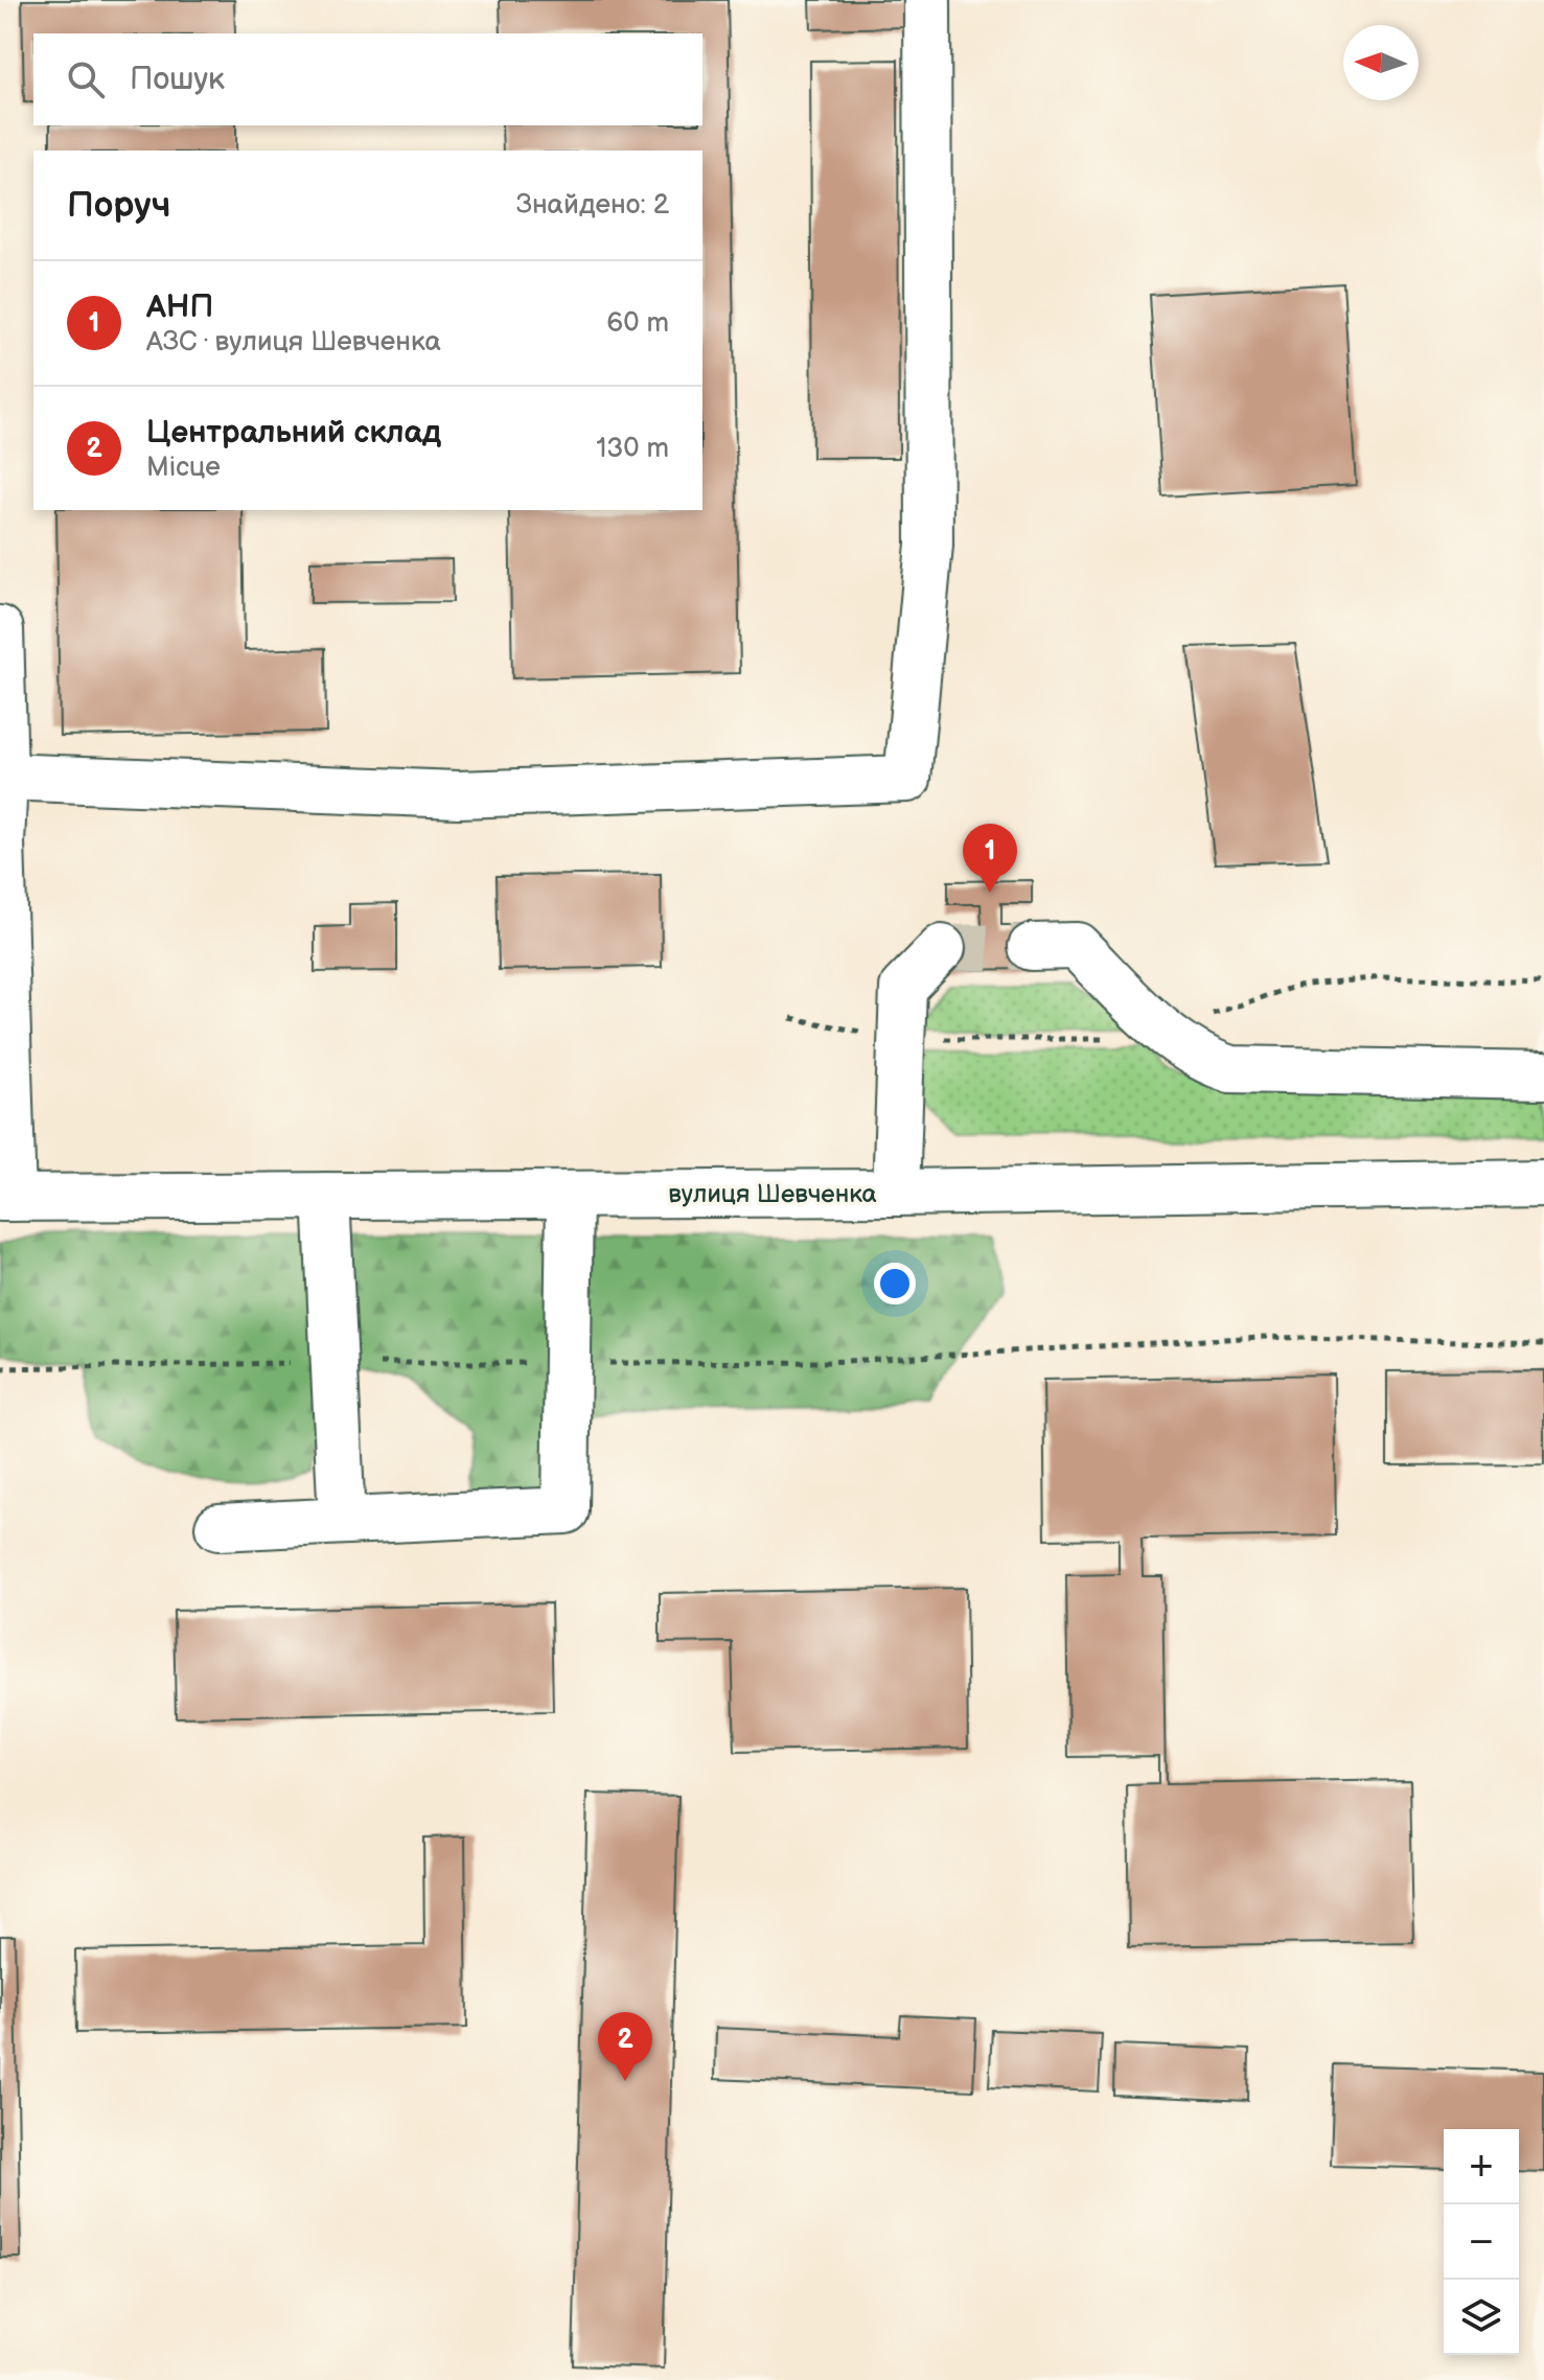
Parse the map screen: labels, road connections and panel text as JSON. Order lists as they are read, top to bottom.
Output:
{
  "streets": {
    "main road": ["вулиця Шевченка"]
  },
  "north": "left",
  "page": {
    "search": "Пошук",
    "heading": ["Поруч", "Знайдено: 2"],
    "list": [
      {
        "mark": "1",
        "name": "АНП",
        "note": "АЗС · вулиця Шевченка",
        "value": "60 m"
      },
      {
        "mark": "2",
        "name": "Центральний склад",
        "note": "Місце",
        "value": "130 m"
      }
    ],
    "pins": ["1", "2"],
    "map_buttons": ["+", "−"]
  }
}
